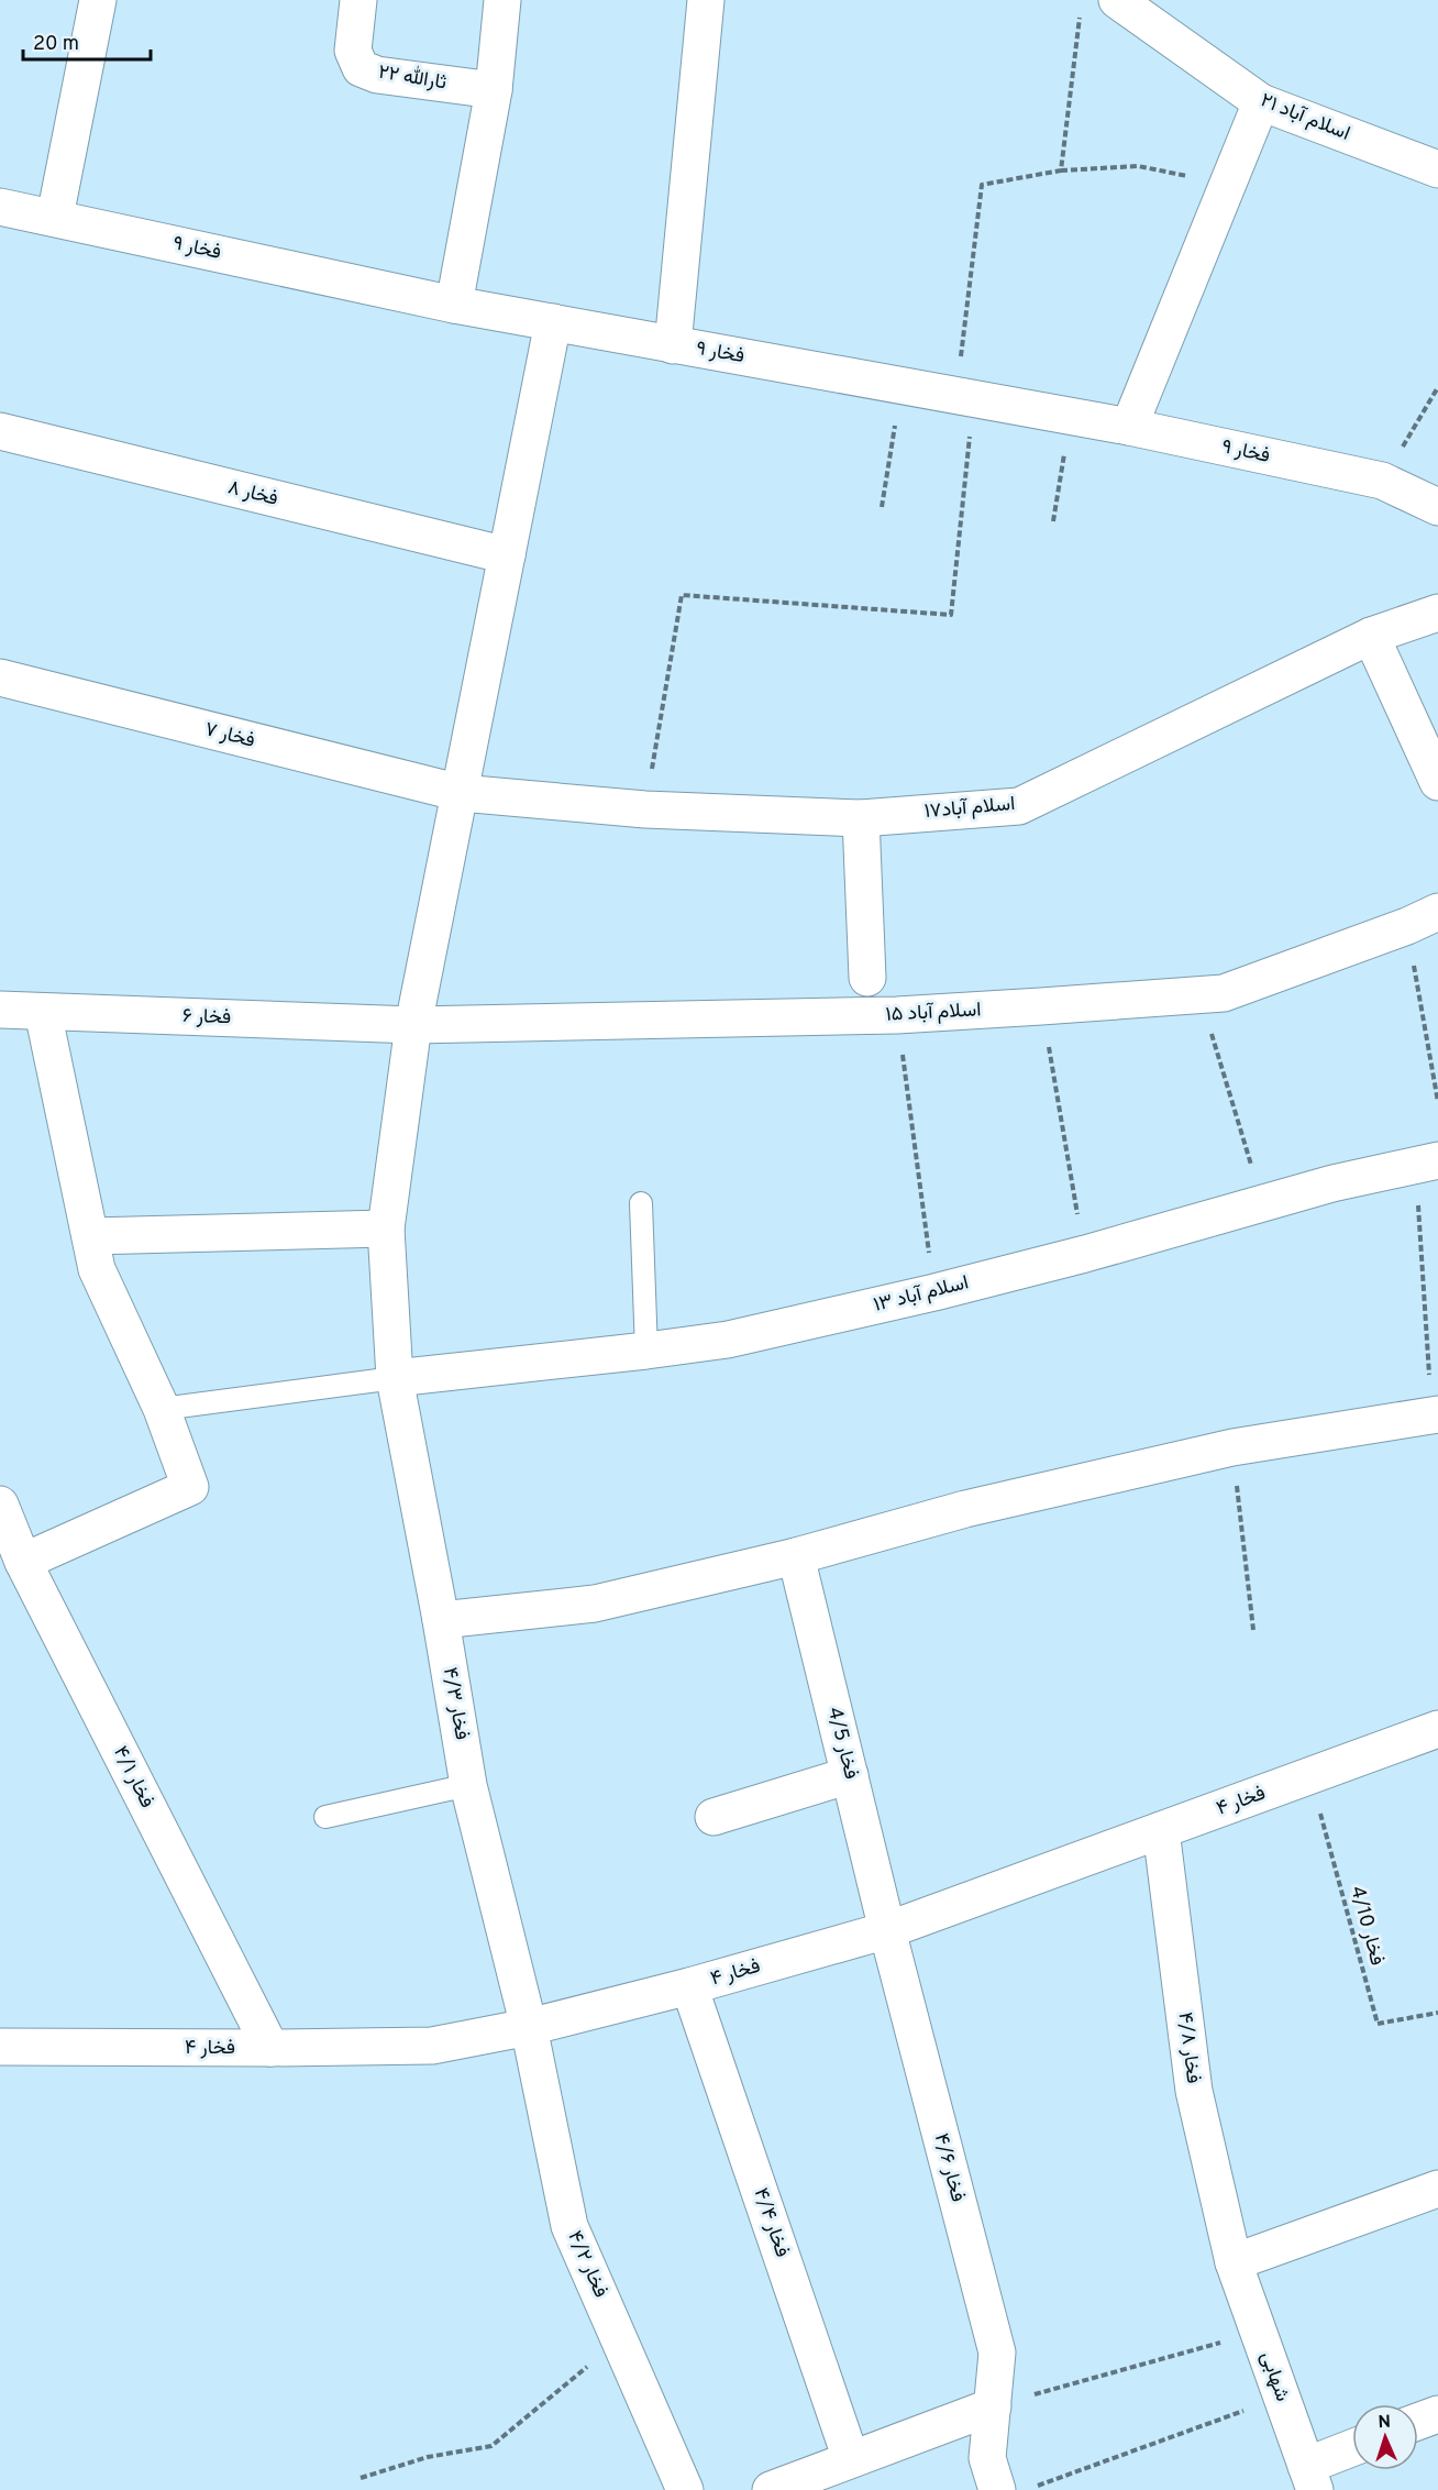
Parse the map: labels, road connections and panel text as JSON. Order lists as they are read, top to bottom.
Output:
{
  "streets": {
    "street": [
      "ثارالله ۲۲",
      "اسلام آباد ۲۱",
      "فخار ۹",
      "فخار ۸",
      "فخار ۷",
      "اسلام آباد۱۷",
      "اسلام آباد ۱۵",
      "فخار ۶",
      "اسلام آباد ۱۳",
      "فخار ۴/۳",
      "فخار 4/5",
      "فخار ۴/۱",
      "فخار ۴",
      "فخار ۴/۸",
      "فخار ۴/۶",
      "فخار ۴/۴",
      "فخار ۴/۲",
      "شهابی"
    ],
    "path": ["فخار 4/10"]
  },
  "crossings": [
    ["فخار ۹", "فخار ۴/۳"],
    ["فخار ۸", "فخار ۴/۳"],
    ["فخار ۷", "اسلام آباد۱۷"],
    ["فخار ۷", "فخار ۴/۳"],
    ["اسلام آباد۱۷", "فخار ۴/۳"],
    ["اسلام آباد ۱۵", "فخار ۶"],
    ["اسلام آباد ۱۵", "فخار ۴/۳"],
    ["فخار ۶", "فخار ۴/۳"],
    ["اسلام آباد ۱۳", "فخار ۴/۳"],
    ["فخار ۴/۳", "فخار ۴"],
    ["فخار ۴/۳", "فخار ۴/۲"],
    ["فخار 4/5", "فخار ۴"],
    ["فخار 4/5", "فخار ۴/۶"],
    ["فخار ۴/۱", "فخار ۴"],
    ["فخار ۴", "فخار 4/10"],
    ["فخار ۴", "فخار ۴/۸"],
    ["فخار ۴", "فخار ۴/۶"],
    ["فخار ۴", "فخار ۴/۴"],
    ["فخار ۴", "فخار ۴/۲"],
    ["فخار ۴/۸", "شهابی"]
  ],
  "scale_bar": "20 m",
  "north": "top"
}
